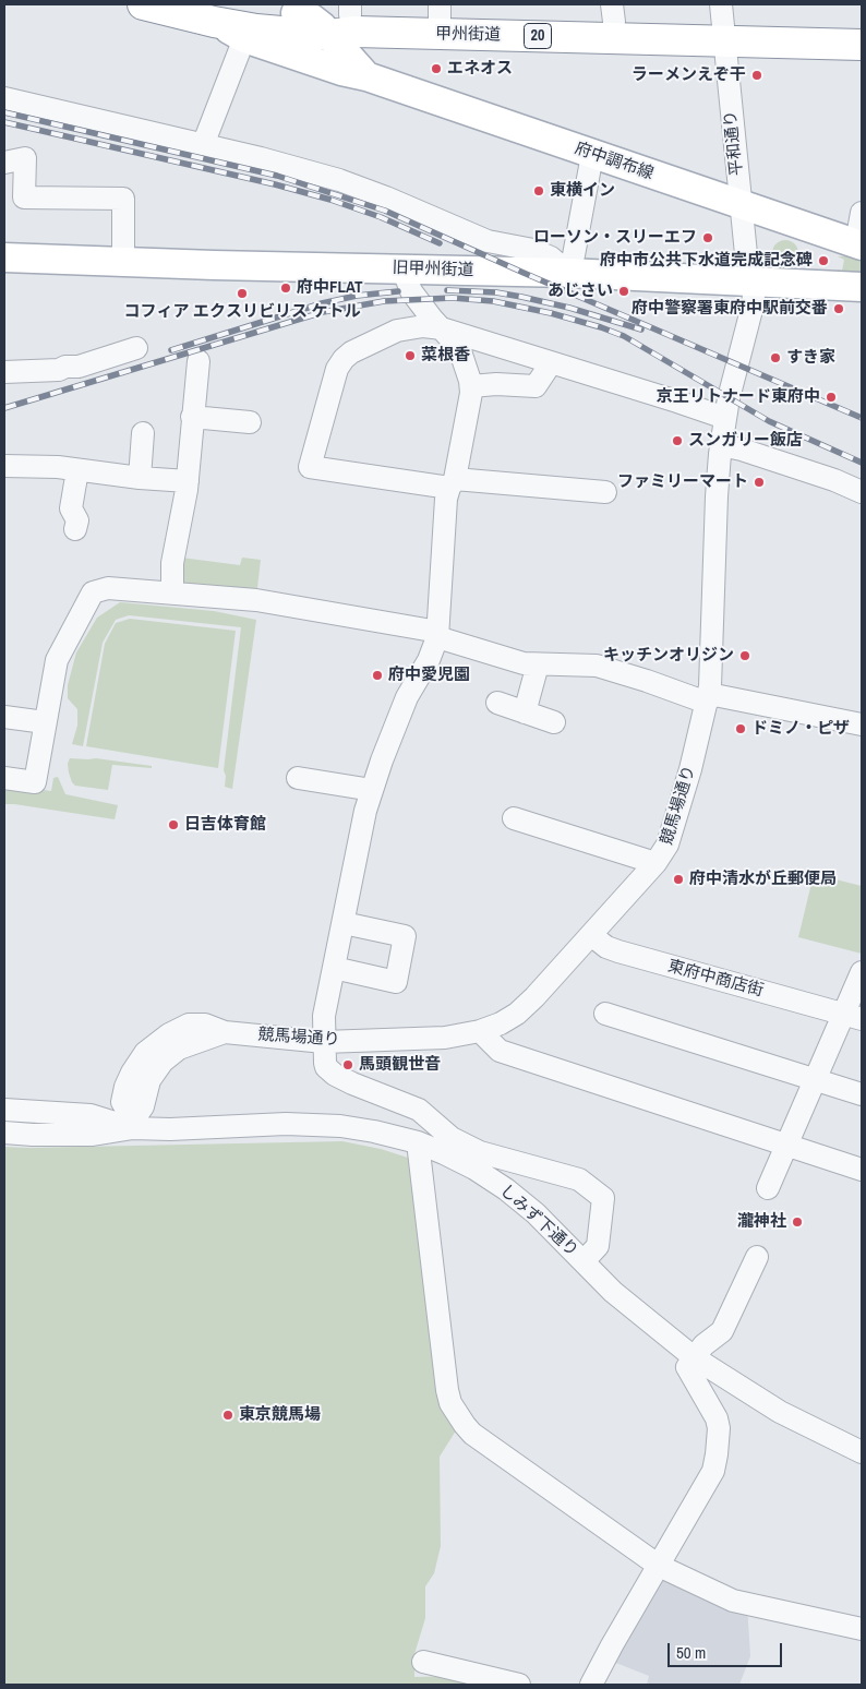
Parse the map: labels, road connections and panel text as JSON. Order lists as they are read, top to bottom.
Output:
{
  "streets": {
    "highway": ["甲州街道", "20"],
    "main road": ["府中調布線", "旧甲州街道"],
    "street": [
      "平和通り",
      "競馬場通り",
      "東府中商店街",
      "しみず下通り"
    ]
  },
  "crossings": [
    ["甲州街道", "平和通り"],
    ["甲州街道", "府中調布線"],
    ["平和通り", "府中調布線"],
    ["平和通り", "旧甲州街道"],
    ["平和通り", "競馬場通り"],
    ["旧甲州街道", "競馬場通り"],
    ["競馬場通り", "東府中商店街"],
    ["競馬場通り", "しみず下通り"]
  ],
  "places": [
    "エネオス",
    "ラーメンえぞ干",
    "東横イン",
    "ローソン・スリーエフ",
    "府中市公共下水道完成記念碑",
    "府中FLAT",
    "あじさい",
    "コフィア エクスリビリス ケトル",
    "府中警察署東府中駅前交番",
    "菜根香",
    "すき家",
    "京王リトナード東府中",
    "スンガリー飯店",
    "ファミリーマート",
    "キッチンオリジン",
    "府中愛児園",
    "ドミノ・ピザ",
    "日吉体育館",
    "府中清水が丘郵便局",
    "馬頭観世音",
    "瀧神社",
    "東京競馬場"
  ],
  "scale_bar": "50 m"
}
